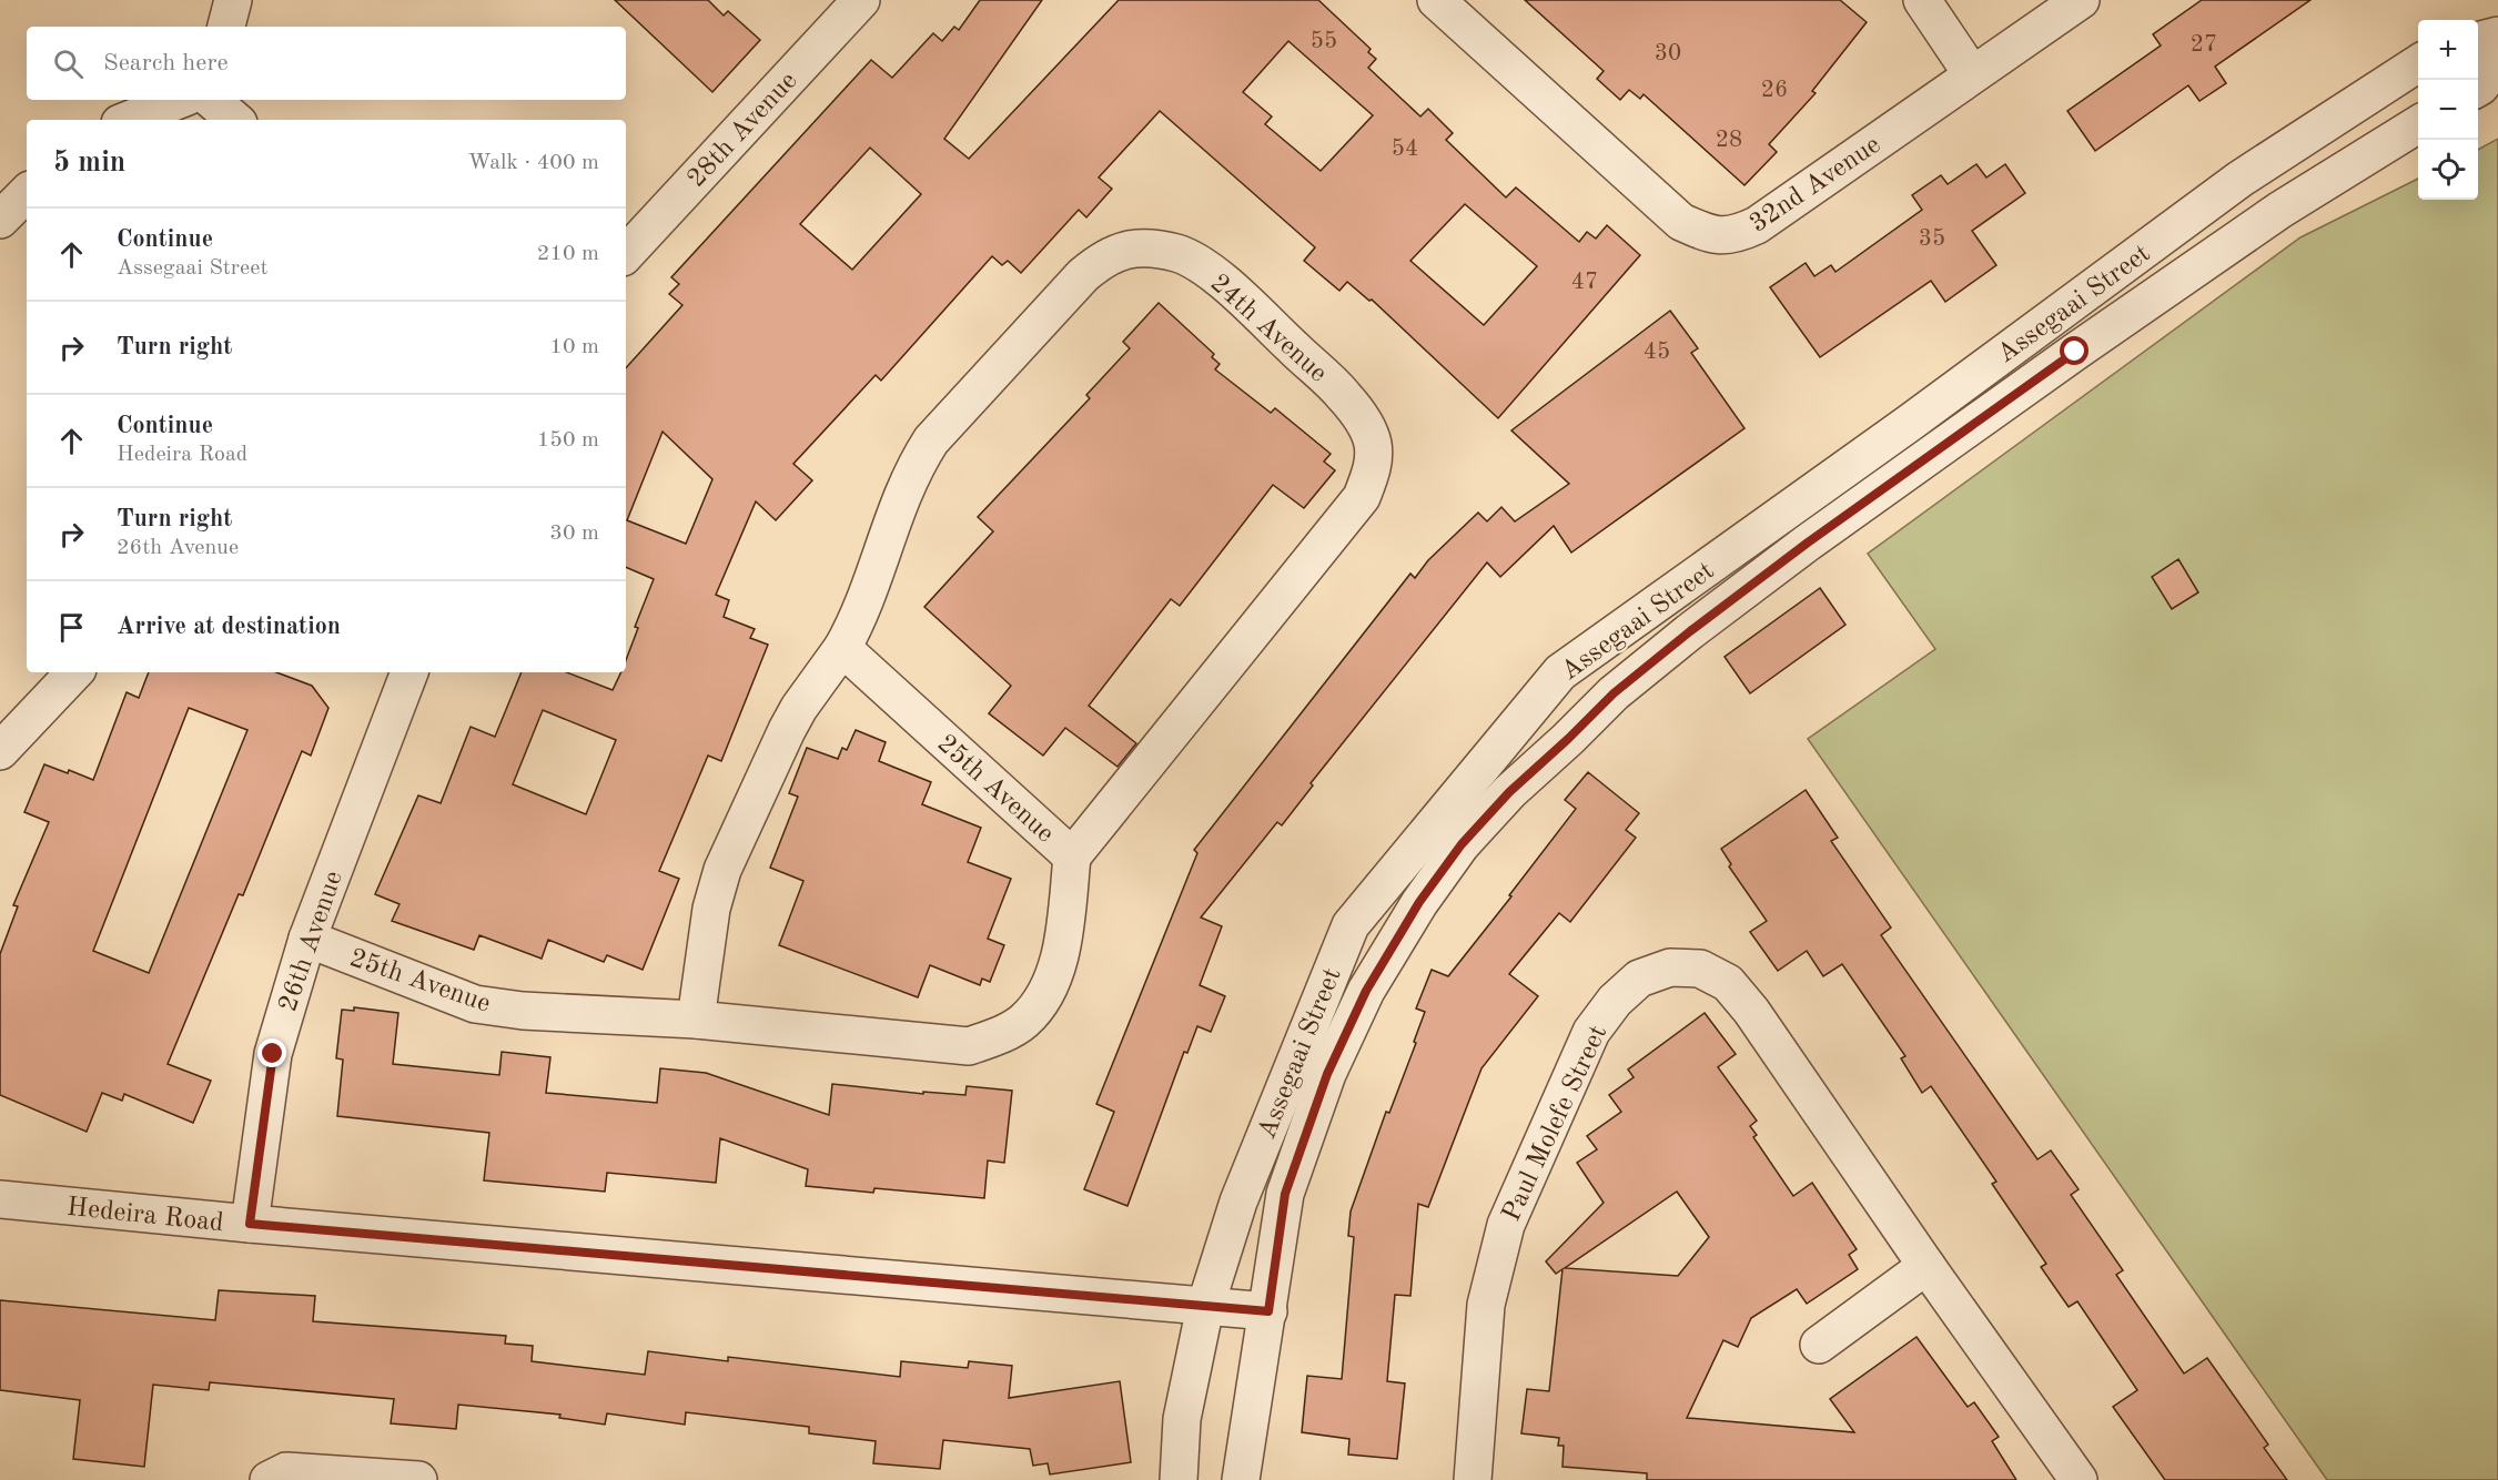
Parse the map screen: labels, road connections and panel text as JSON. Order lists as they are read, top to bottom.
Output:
{
  "streets": {
    "street": [
      "28th Avenue",
      "32nd Avenue",
      "Assegaai Street",
      "24th Avenue",
      "25th Avenue",
      "26th Avenue",
      "Paul Molefe Street",
      "Hedeira Road"
    ]
  },
  "crossings": [
    ["Assegaai Street", "Hedeira Road"],
    ["24th Avenue", "25th Avenue"],
    ["25th Avenue", "26th Avenue"],
    ["26th Avenue", "Hedeira Road"]
  ],
  "house_numbers": [
    "55",
    "27",
    "30",
    "26",
    "28",
    "54",
    "35",
    "47",
    "45"
  ],
  "page": {
    "map_buttons": ["+", "−"],
    "search": "Search here",
    "heading": ["5 min", "Walk · 400 m"],
    "list": [
      ["Continue", "Assegaai Street", "210 m"],
      ["Turn right", "10 m"],
      ["Continue", "Hedeira Road", "150 m"],
      ["Turn right", "26th Avenue", "30 m"],
      "Arrive at destination"
    ]
  }
}
